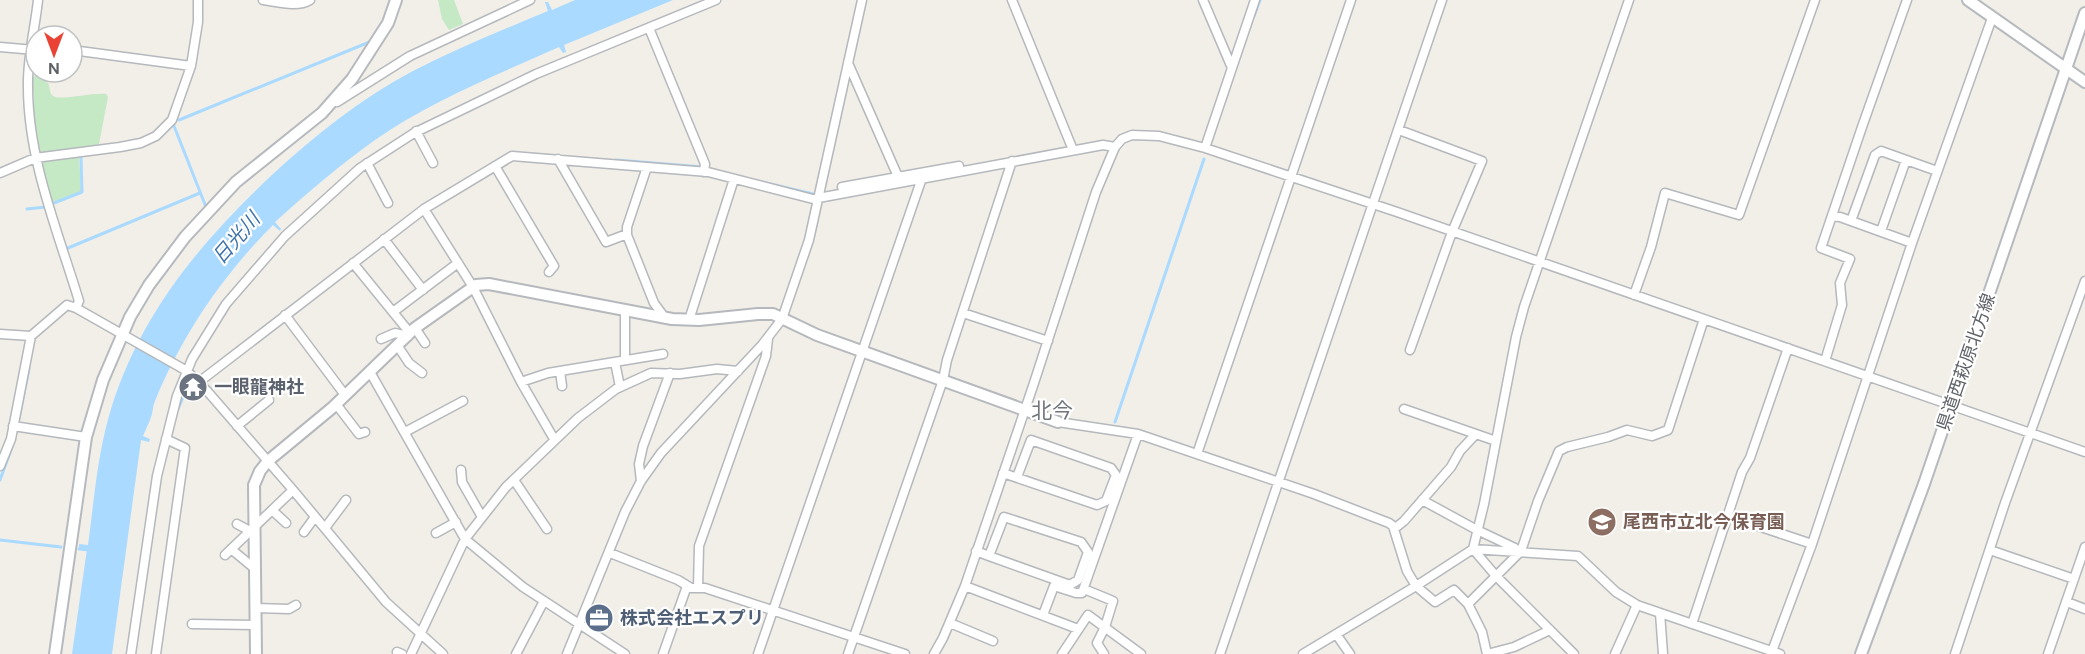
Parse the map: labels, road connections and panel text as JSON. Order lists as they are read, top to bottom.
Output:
{
  "streets": {
    "main road": ["県道西萩原北方線"]
  },
  "districts": ["北今"],
  "water": ["日光川"],
  "places": {
    "temple": ["一眼龍神社"],
    "school or university": ["尾西市立北今保育園"],
    "office": ["株式会社エスプリ"]
  },
  "north": "bottom"
}
